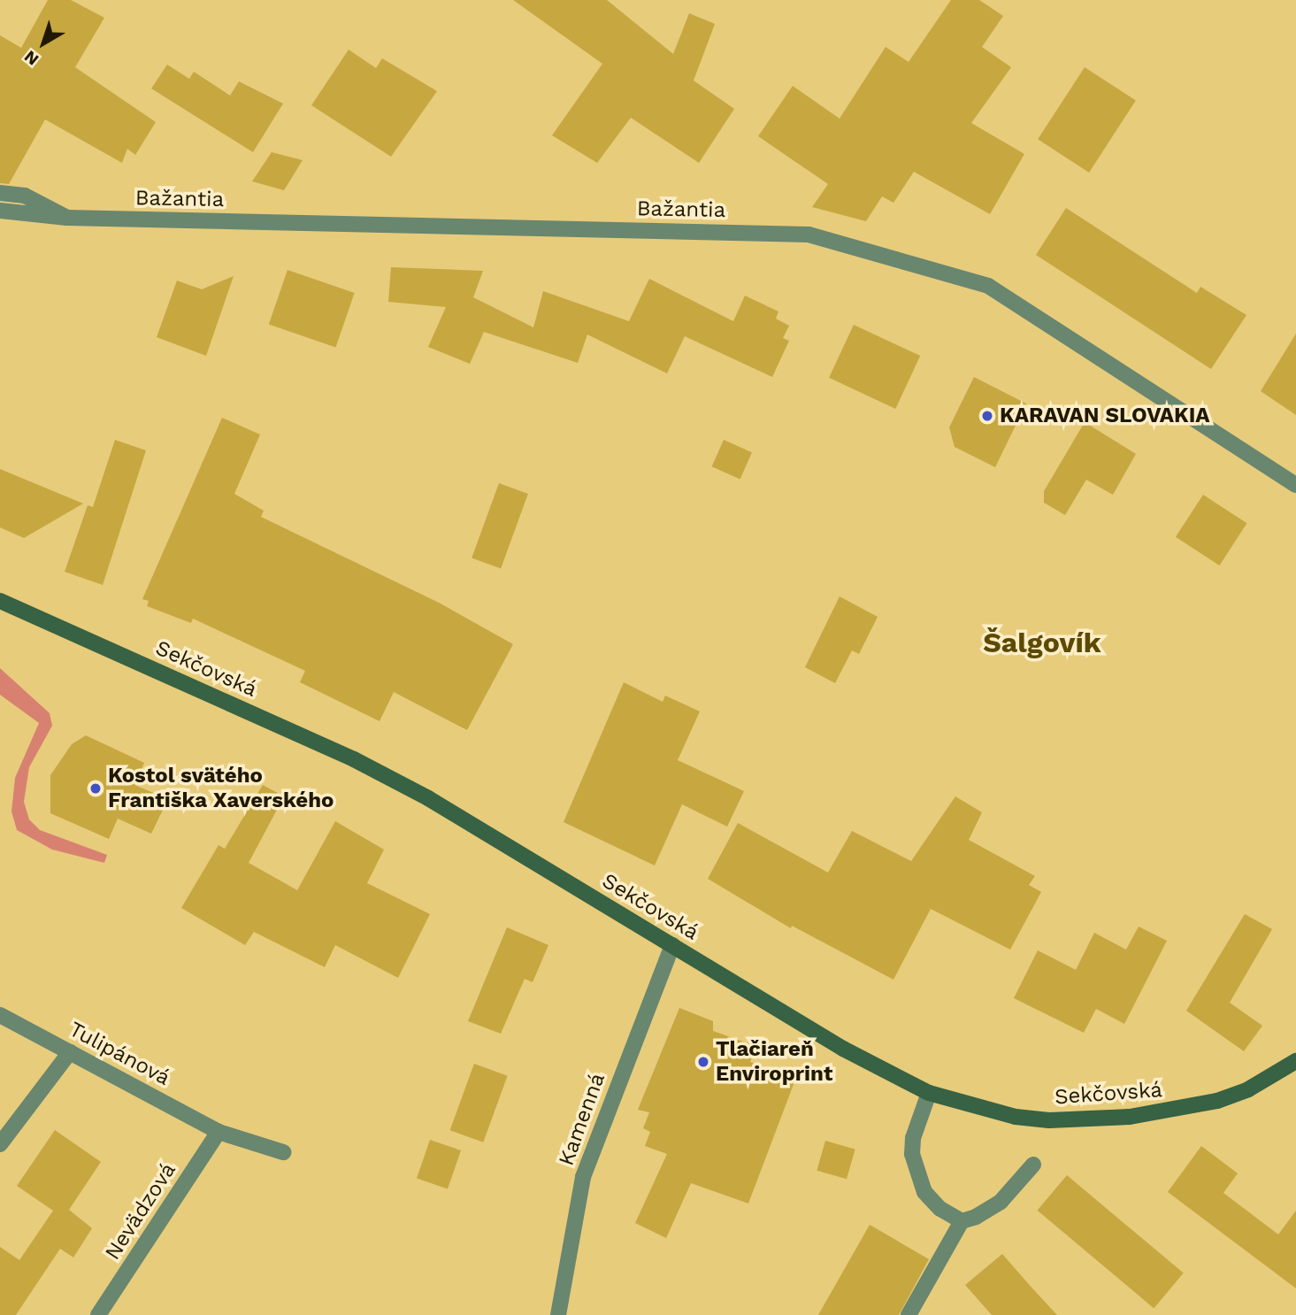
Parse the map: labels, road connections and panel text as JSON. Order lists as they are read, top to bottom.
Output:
{
  "streets": {
    "street": [
      "Bažantia",
      "Sekčovská",
      "Tulipánová",
      "Kamenná",
      "Nevädzová"
    ]
  },
  "crossings": [
    ["Sekčovská", "Kamenná"],
    ["Tulipánová", "Nevädzová"]
  ],
  "districts": ["Šalgovík"],
  "places": ["KARAVAN SLOVAKIA", "Kostol svätého Františka Xaverského", "Tlačiareň Enviroprint"],
  "north": "bottom left"
}
